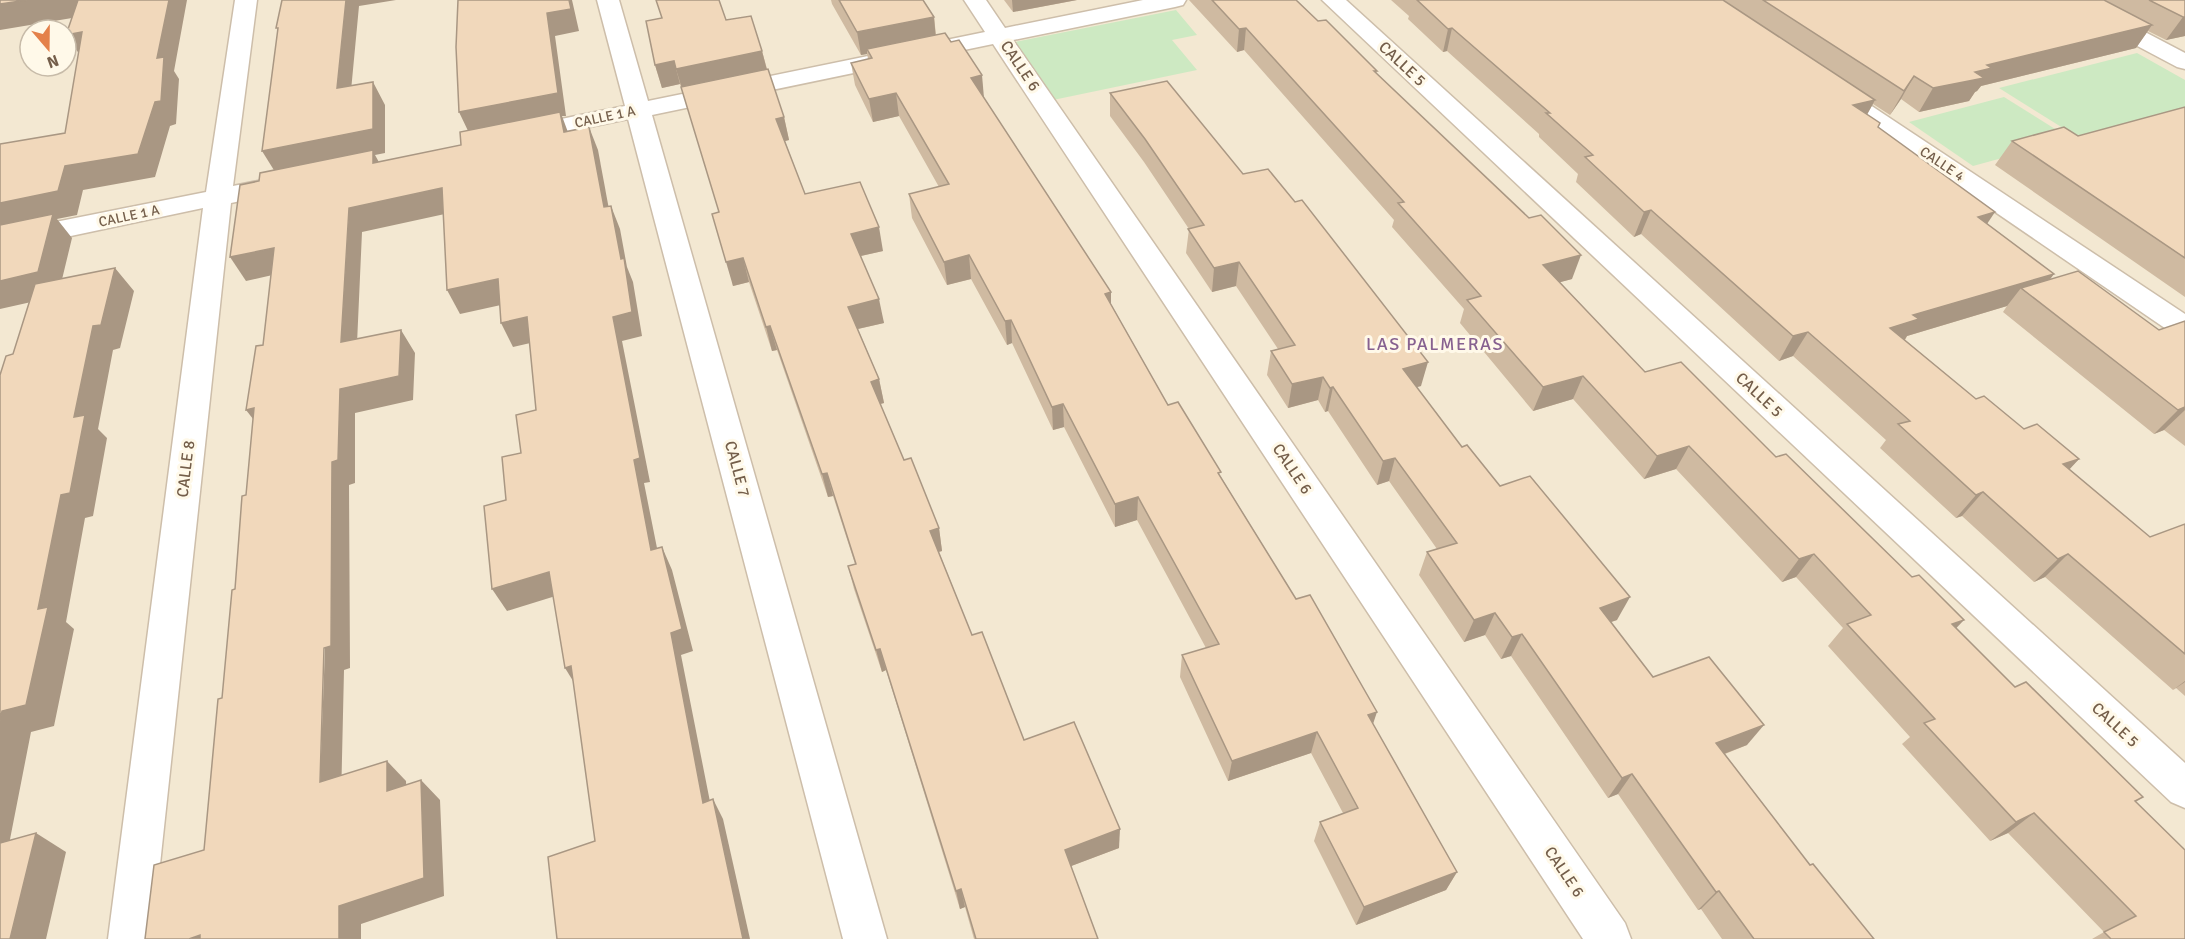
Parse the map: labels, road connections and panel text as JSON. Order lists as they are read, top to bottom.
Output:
{
  "streets": {
    "street": [
      "CALLE 5",
      "CALLE 6",
      "CALLE 1 A",
      "CALLE 4",
      "CALLE 8",
      "CALLE 7"
    ]
  },
  "crossings": [
    ["CALLE 6", "CALLE 1 A"],
    ["CALLE 1 A", "CALLE 8"],
    ["CALLE 1 A", "CALLE 7"]
  ],
  "districts": ["LAS PALMERAS"],
  "north": "bottom"
}
